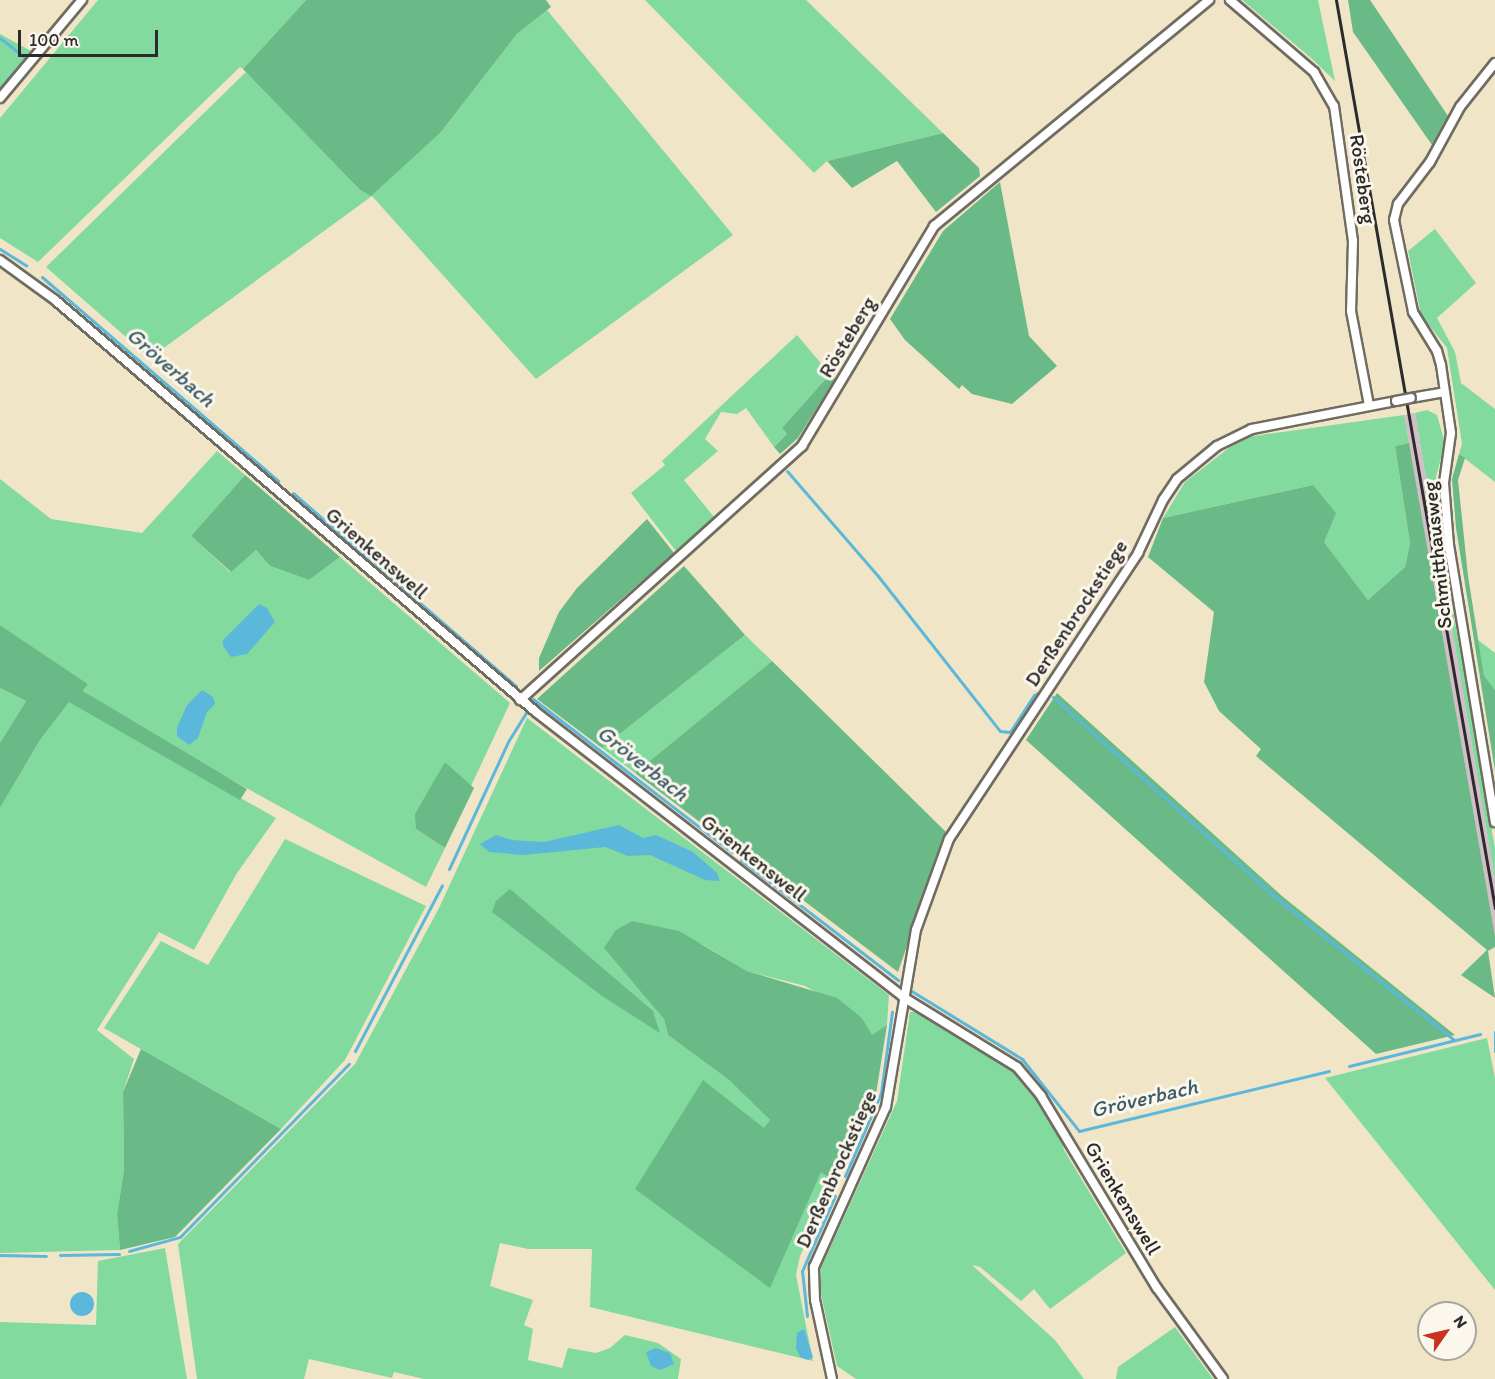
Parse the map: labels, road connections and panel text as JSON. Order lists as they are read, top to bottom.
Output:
{
  "streets": {
    "street": [
      "Rösteberg",
      "Grienkenswell",
      "Schmitthausweg",
      "Derßenbrockstiege"
    ]
  },
  "crossings": [
    ["Rösteberg", "Grienkenswell"],
    ["Rösteberg", "Derßenbrockstiege"],
    ["Grienkenswell", "Derßenbrockstiege"],
    ["Schmitthausweg", "Derßenbrockstiege"]
  ],
  "water": ["Gröverbach"],
  "scale_bar": "100 m",
  "north": "top right"
}
